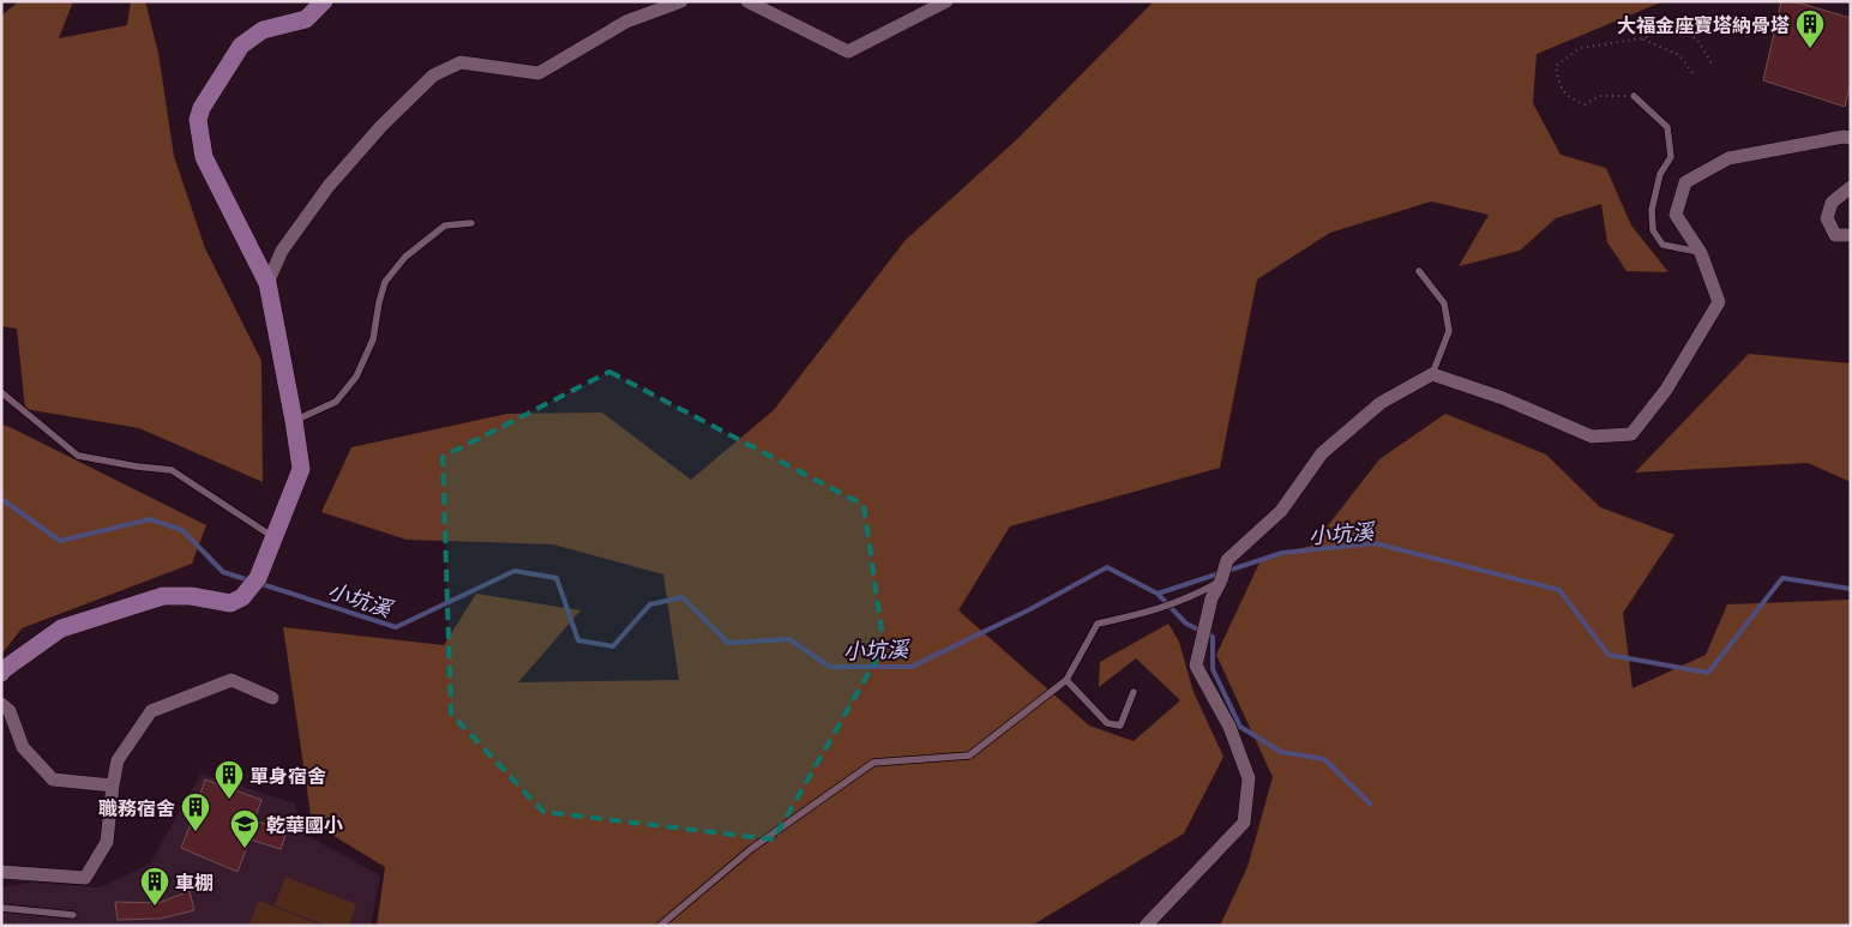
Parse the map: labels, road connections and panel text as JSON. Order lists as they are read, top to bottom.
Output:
{
  "water": ["小坑溪"],
  "places": {
    "building": [
      "大福金座寶塔納骨塔",
      "單身宿舍",
      "職務宿舍",
      "車棚"
    ],
    "school or university": ["乾華國小"]
  }
}
